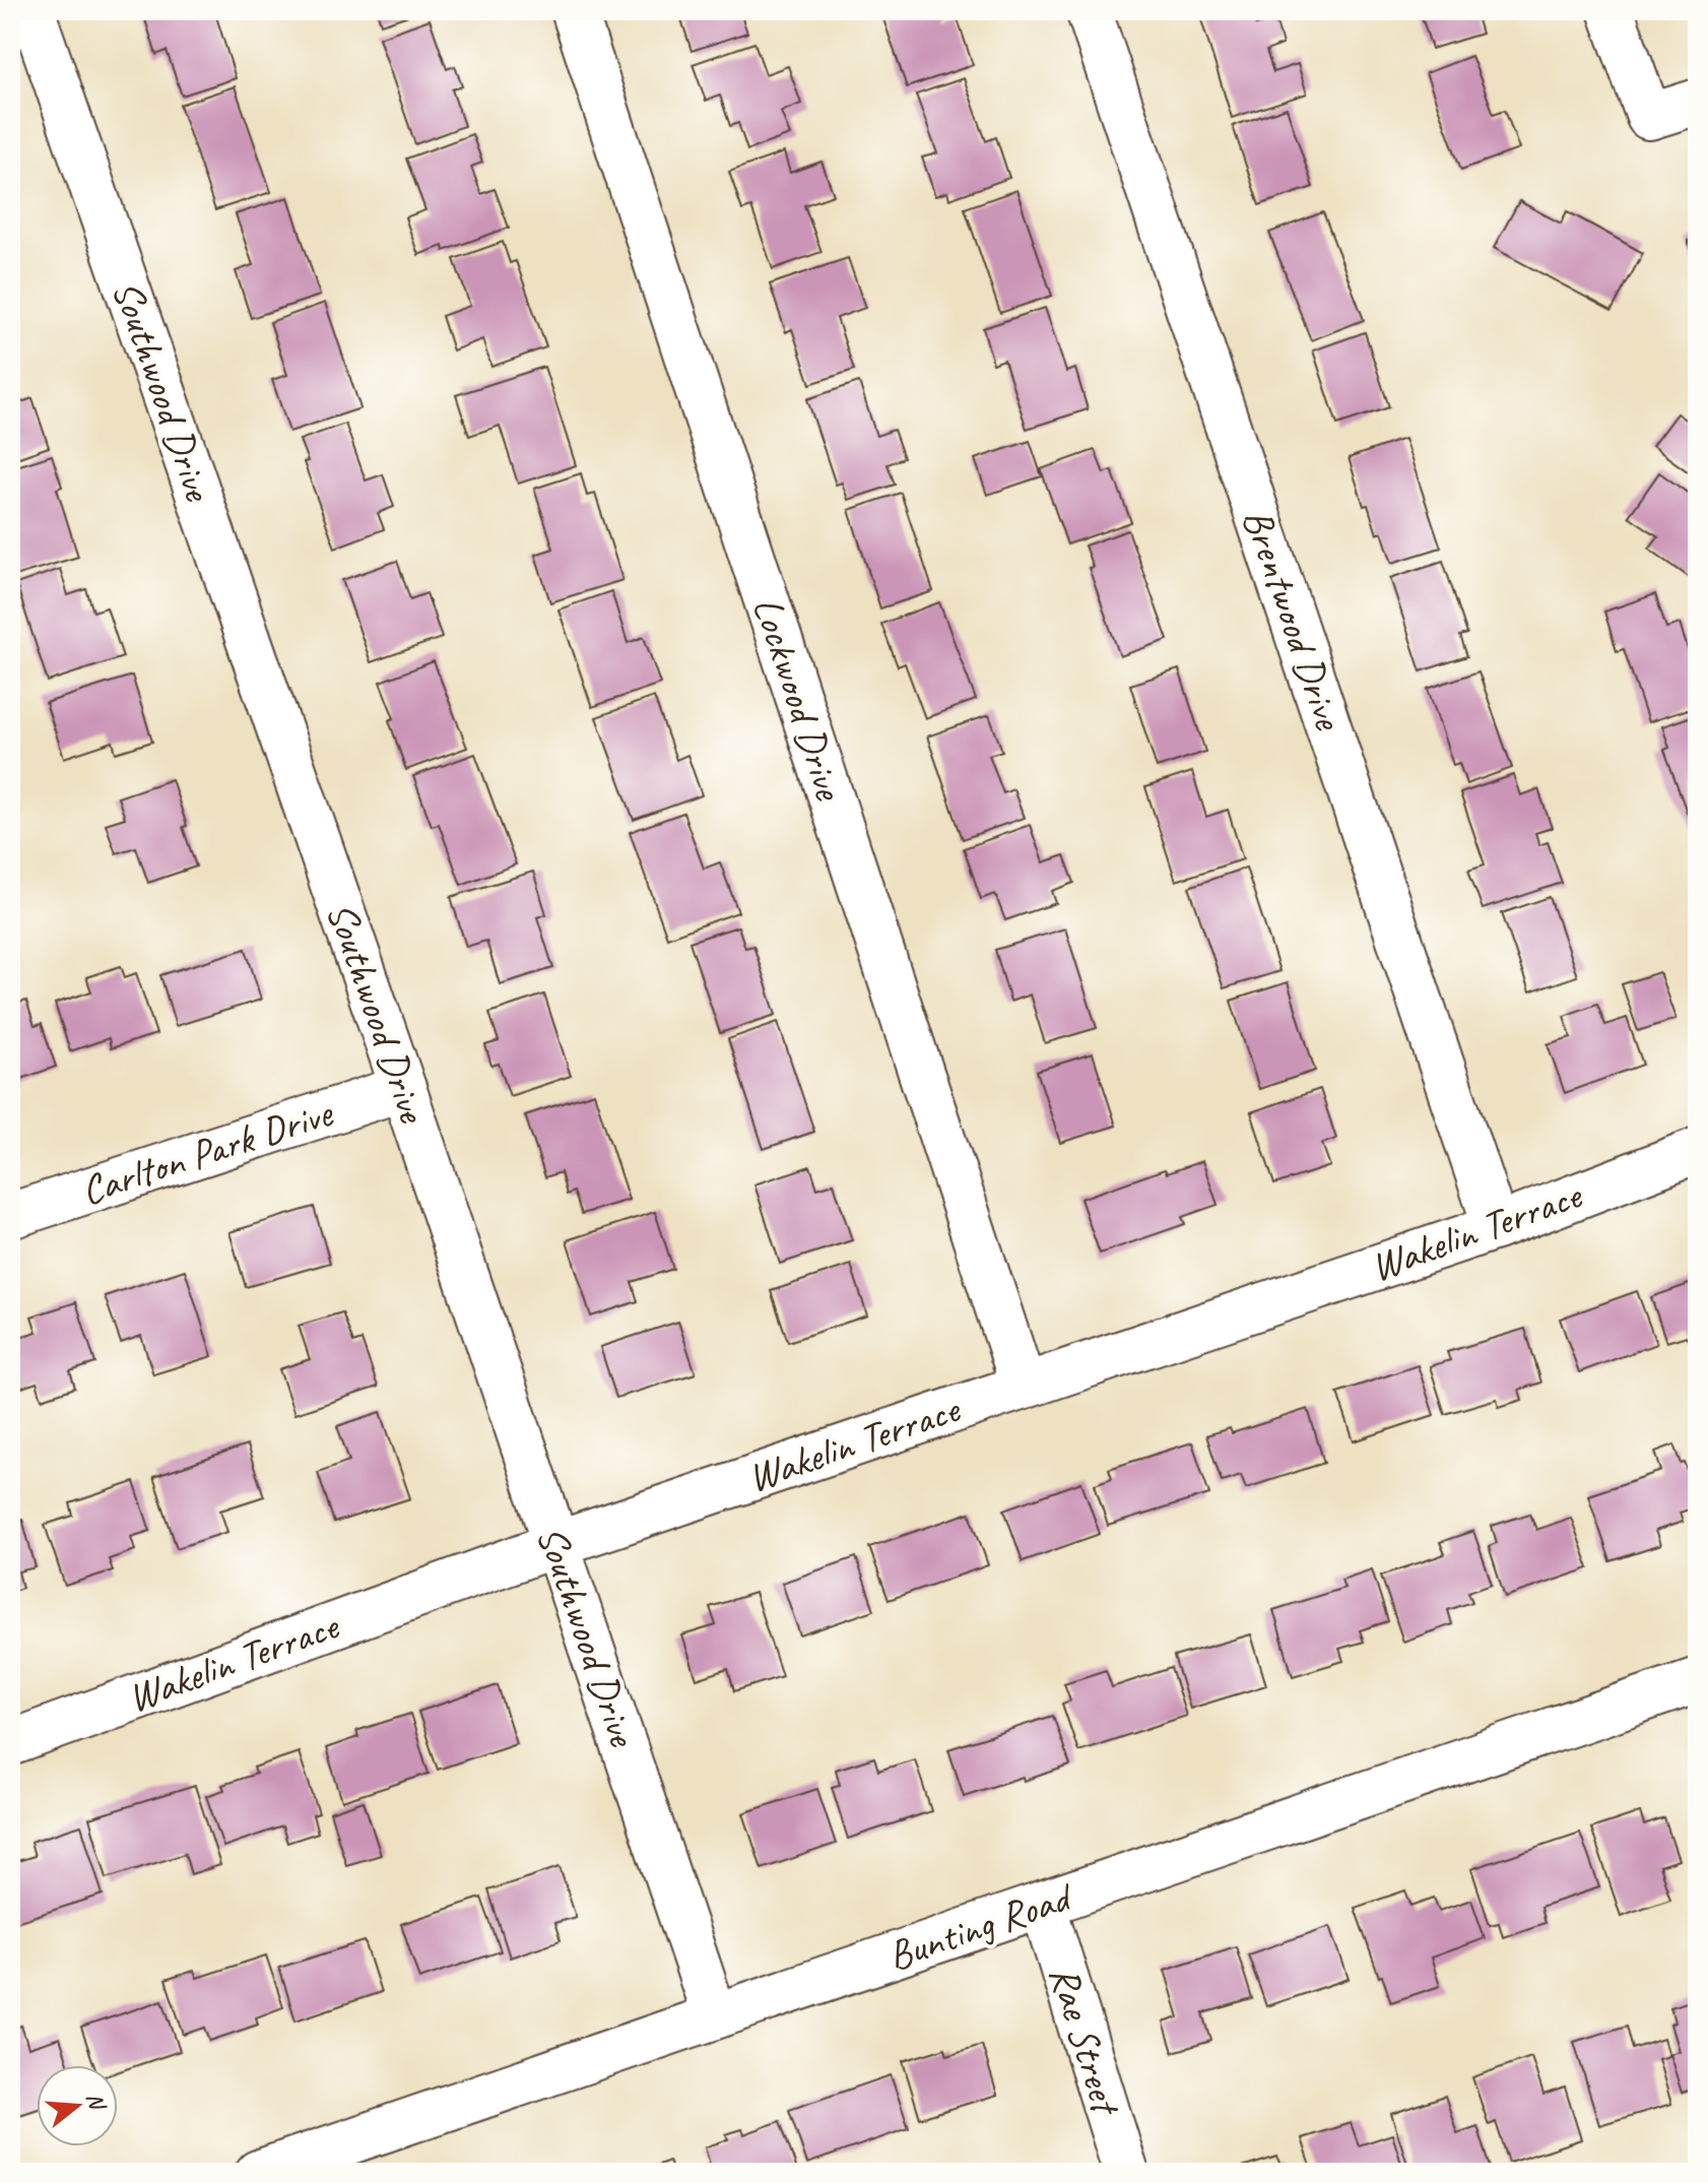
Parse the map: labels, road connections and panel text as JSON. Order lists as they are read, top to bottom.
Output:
{
  "streets": {
    "street": [
      "Southwood Drive",
      "Brentwood Drive",
      "Lockwood Drive",
      "Carlton Park Drive",
      "Wakelin Terrace",
      "Bunting Road",
      "Rae Street"
    ]
  },
  "crossings": [
    ["Southwood Drive", "Carlton Park Drive"],
    ["Southwood Drive", "Wakelin Terrace"],
    ["Southwood Drive", "Bunting Road"],
    ["Brentwood Drive", "Wakelin Terrace"],
    ["Lockwood Drive", "Wakelin Terrace"],
    ["Bunting Road", "Rae Street"]
  ],
  "north": "right"
}
